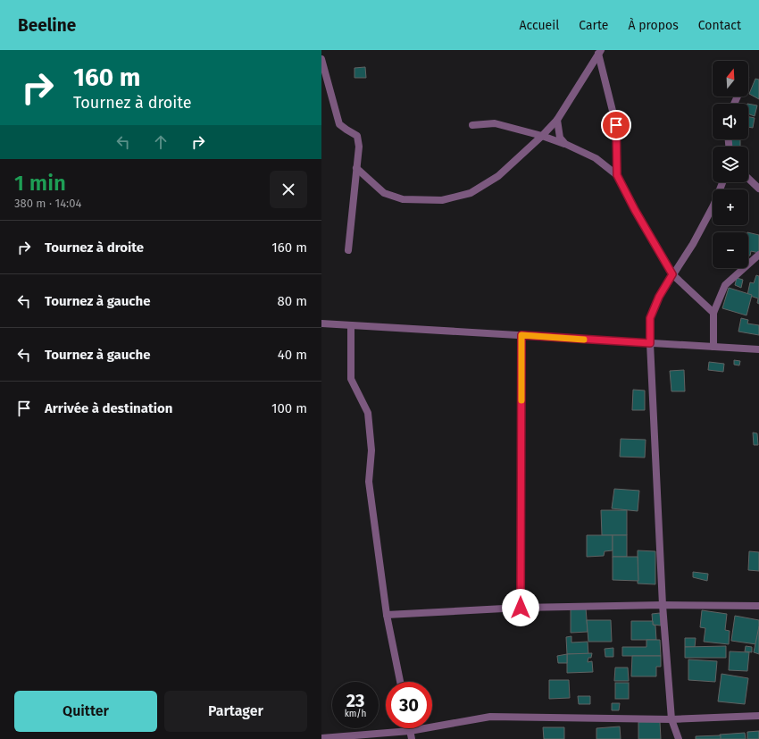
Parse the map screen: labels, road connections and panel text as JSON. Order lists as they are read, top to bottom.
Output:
{
  "north": "top",
  "page": {
    "header": "Beeline",
    "nav": [
      "Accueil",
      "Carte",
      "À propos",
      "Contact"
    ],
    "turn": ["160 m", "Tournez à droite"],
    "map_buttons": ["+", "−"],
    "heading": ["1 min", "380 m · 14:04"],
    "list": [
      {
        "name": "Tournez à droite",
        "value": "160 m"
      },
      {
        "name": "Tournez à gauche",
        "value": "80 m"
      },
      {
        "name": "Tournez à gauche",
        "value": "40 m"
      },
      {
        "name": "Arrivée à destination",
        "value": "100 m"
      }
    ],
    "speed": "23 km/h",
    "limit": "30",
    "buttons": ["Quitter", "Partager"]
  }
}
